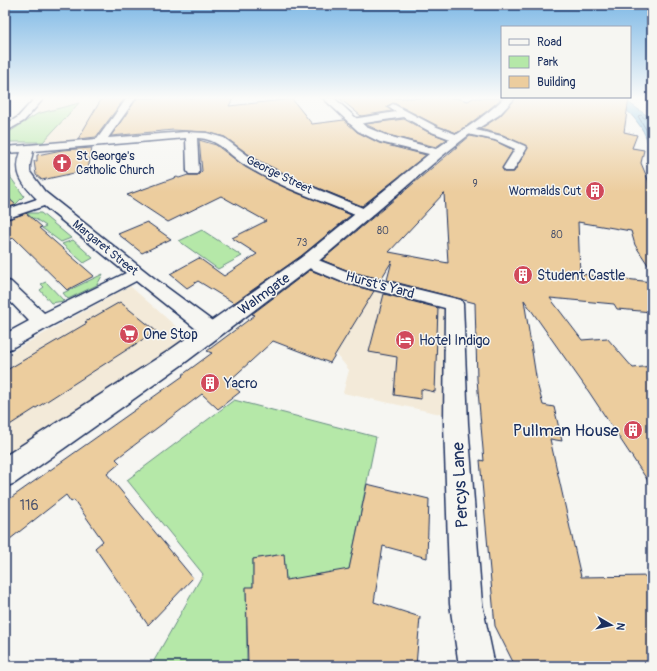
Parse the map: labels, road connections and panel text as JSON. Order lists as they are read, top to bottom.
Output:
{
  "streets": {
    "street": [
      "George Street",
      "Margaret Street",
      "Hurst's Yard",
      "Walmgate",
      "Percys Lane"
    ]
  },
  "crossings": [
    ["George Street", "Margaret Street"],
    ["George Street", "Walmgate"],
    ["Margaret Street", "Walmgate"],
    ["Hurst's Yard", "Walmgate"],
    ["Hurst's Yard", "Percys Lane"]
  ],
  "places": {
    "church": ["St George's Catholic Church"],
    "building": [
      "Wormalds Cut",
      "Student Castle",
      "Yacro",
      "Pullman House"
    ],
    "supermarket": ["One Stop"],
    "hotel": ["Hotel Indigo"]
  },
  "house_numbers": [
    "9",
    "80",
    "80",
    "73",
    "116"
  ],
  "legend": ["Road", "Park", "Building"],
  "north": "right"
}
